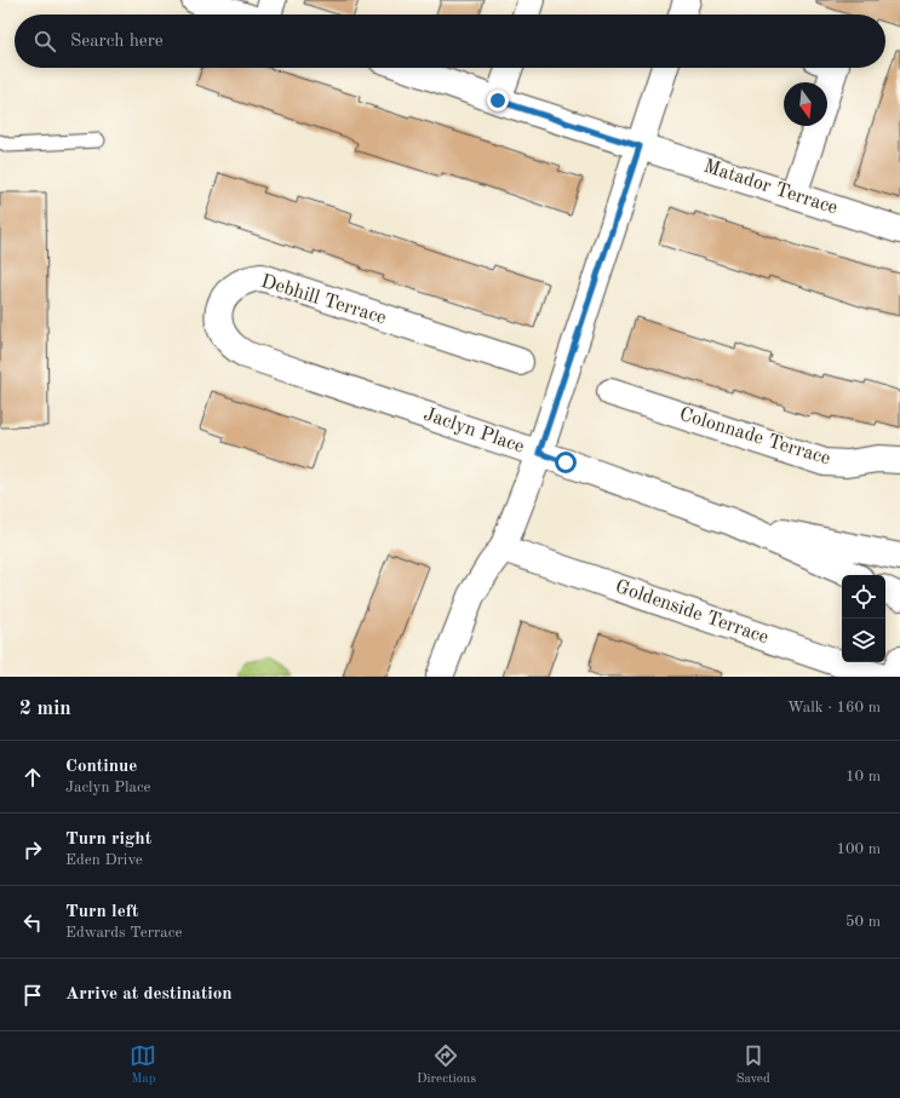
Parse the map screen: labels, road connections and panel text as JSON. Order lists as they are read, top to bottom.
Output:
{
  "streets": {
    "street": [
      "Matador Terrace",
      "Debhill Terrace",
      "Jaclyn Place",
      "Colonnade Terrace",
      "Goldenside Terrace"
    ]
  },
  "crossings": [
    ["Debhill Terrace", "Jaclyn Place"]
  ],
  "north": "bottom",
  "page": {
    "search": "Search here",
    "heading": ["2 min", "Walk · 160 m"],
    "list": [
      ["Continue", "Jaclyn Place", "10 m"],
      ["Turn right", "Eden Drive", "100 m"],
      ["Turn left", "Edwards Terrace", "50 m"],
      "Arrive at destination"
    ],
    "nav": ["Map", "Directions", "Saved"]
  }
}
